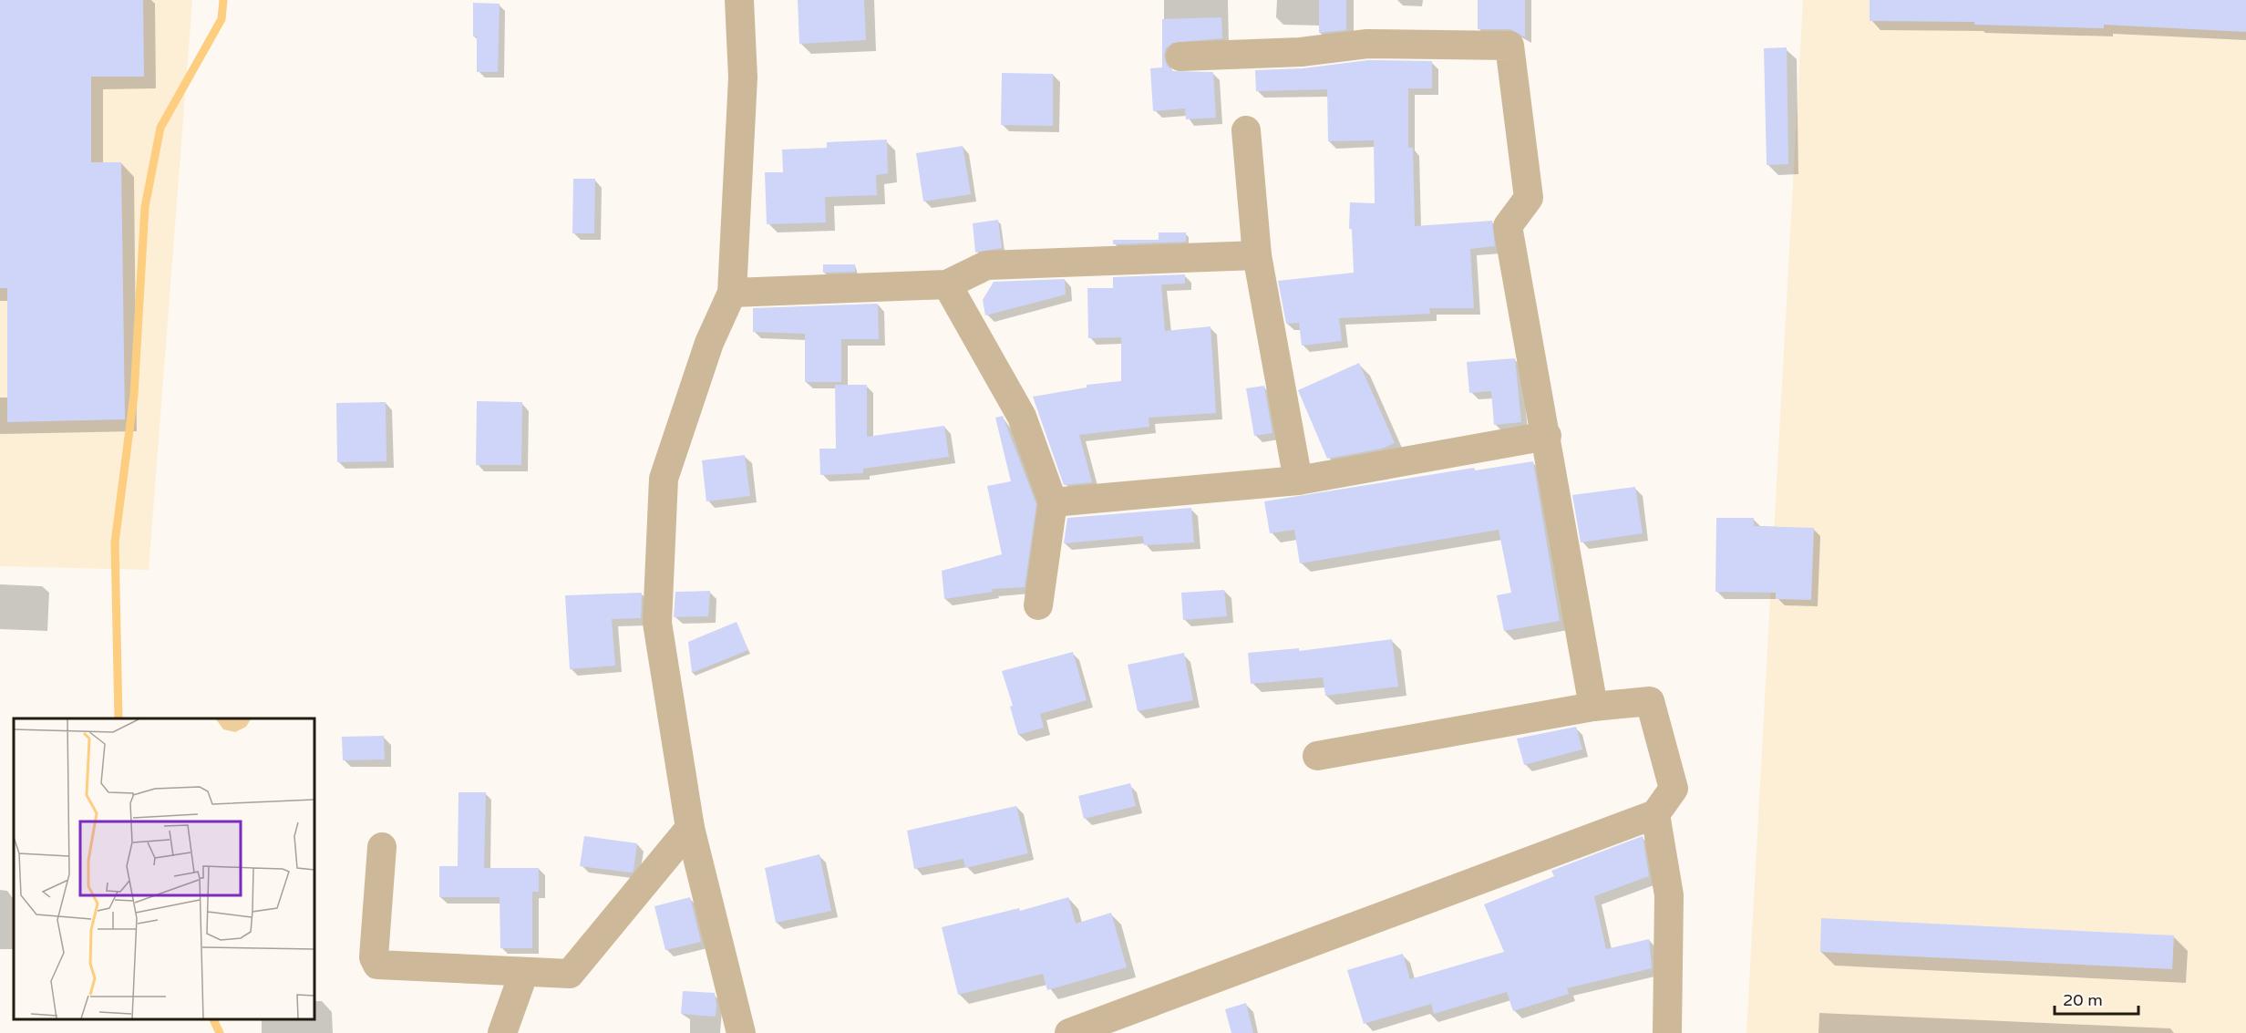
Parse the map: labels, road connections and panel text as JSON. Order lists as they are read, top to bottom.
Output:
{
  "scale_bar": "20 m"
}
